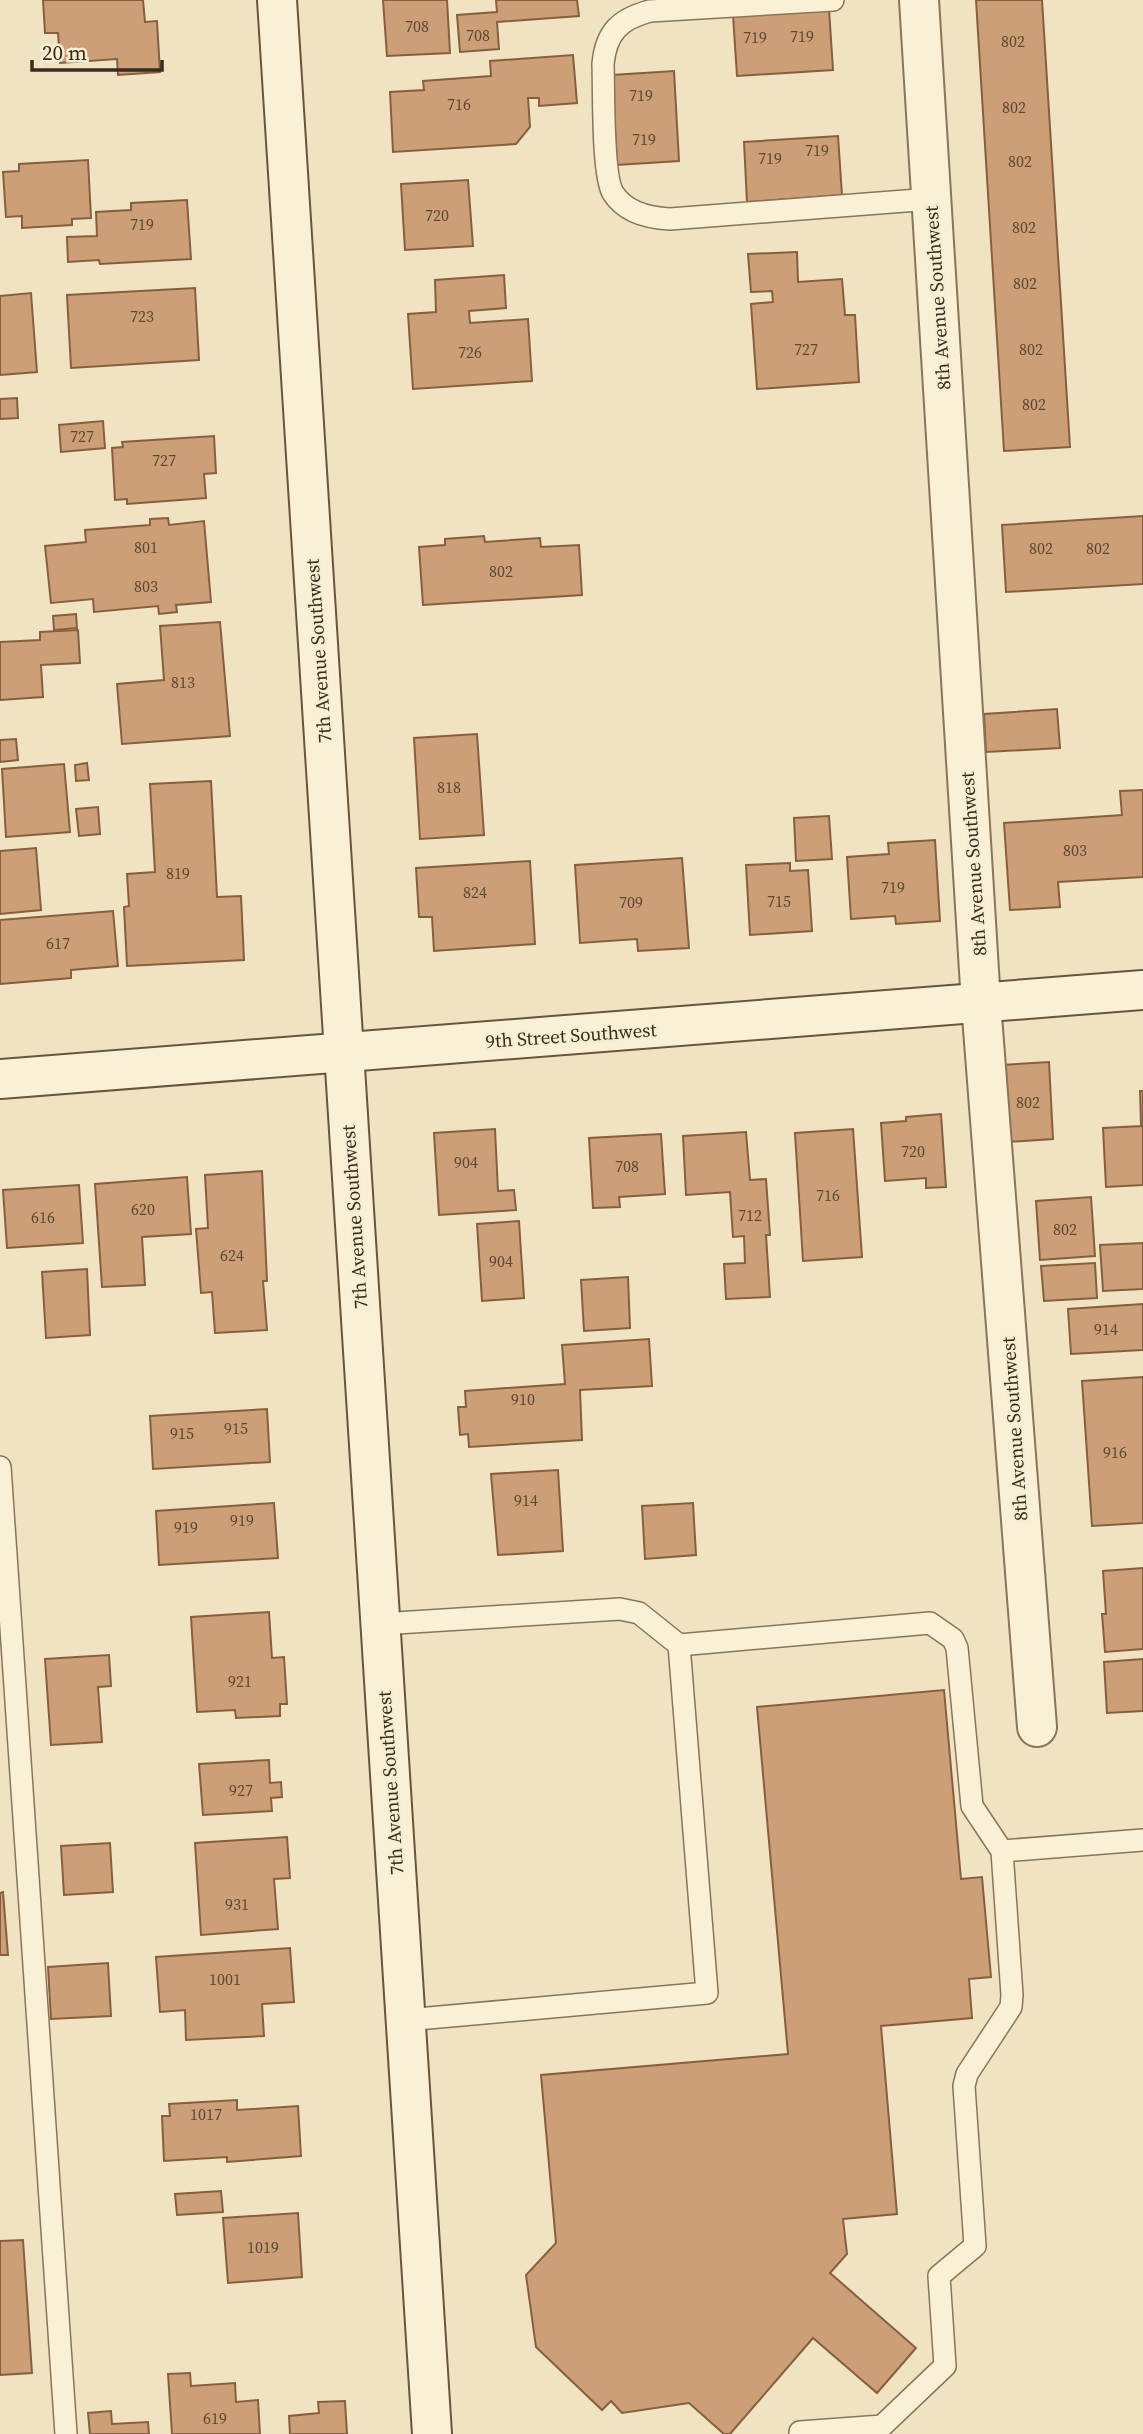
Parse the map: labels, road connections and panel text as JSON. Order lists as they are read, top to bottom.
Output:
{
  "streets": {
    "street": ["8th Avenue Southwest", "7th Avenue Southwest", "9th Street Southwest"]
  },
  "crossings": [
    ["8th Avenue Southwest", "9th Street Southwest"],
    ["7th Avenue Southwest", "9th Street Southwest"]
  ],
  "house_numbers": [
    "708",
    "708",
    "719",
    "719",
    "802",
    "719",
    "716",
    "802",
    "719",
    "719",
    "719",
    "802",
    "720",
    "719",
    "802",
    "802",
    "723",
    "727",
    "802",
    "726",
    "802",
    "727",
    "727",
    "801",
    "802",
    "802",
    "802",
    "803",
    "813",
    "818",
    "803",
    "819",
    "719",
    "824",
    "715",
    "709",
    "617",
    "802",
    "720",
    "904",
    "708",
    "716",
    "620",
    "712",
    "616",
    "802",
    "624",
    "904",
    "914",
    "910",
    "915",
    "915",
    "916",
    "914",
    "919",
    "919",
    "921",
    "927",
    "931",
    "1001",
    "1017",
    "1019",
    "619"
  ],
  "scale_bar": "20 m"
}
